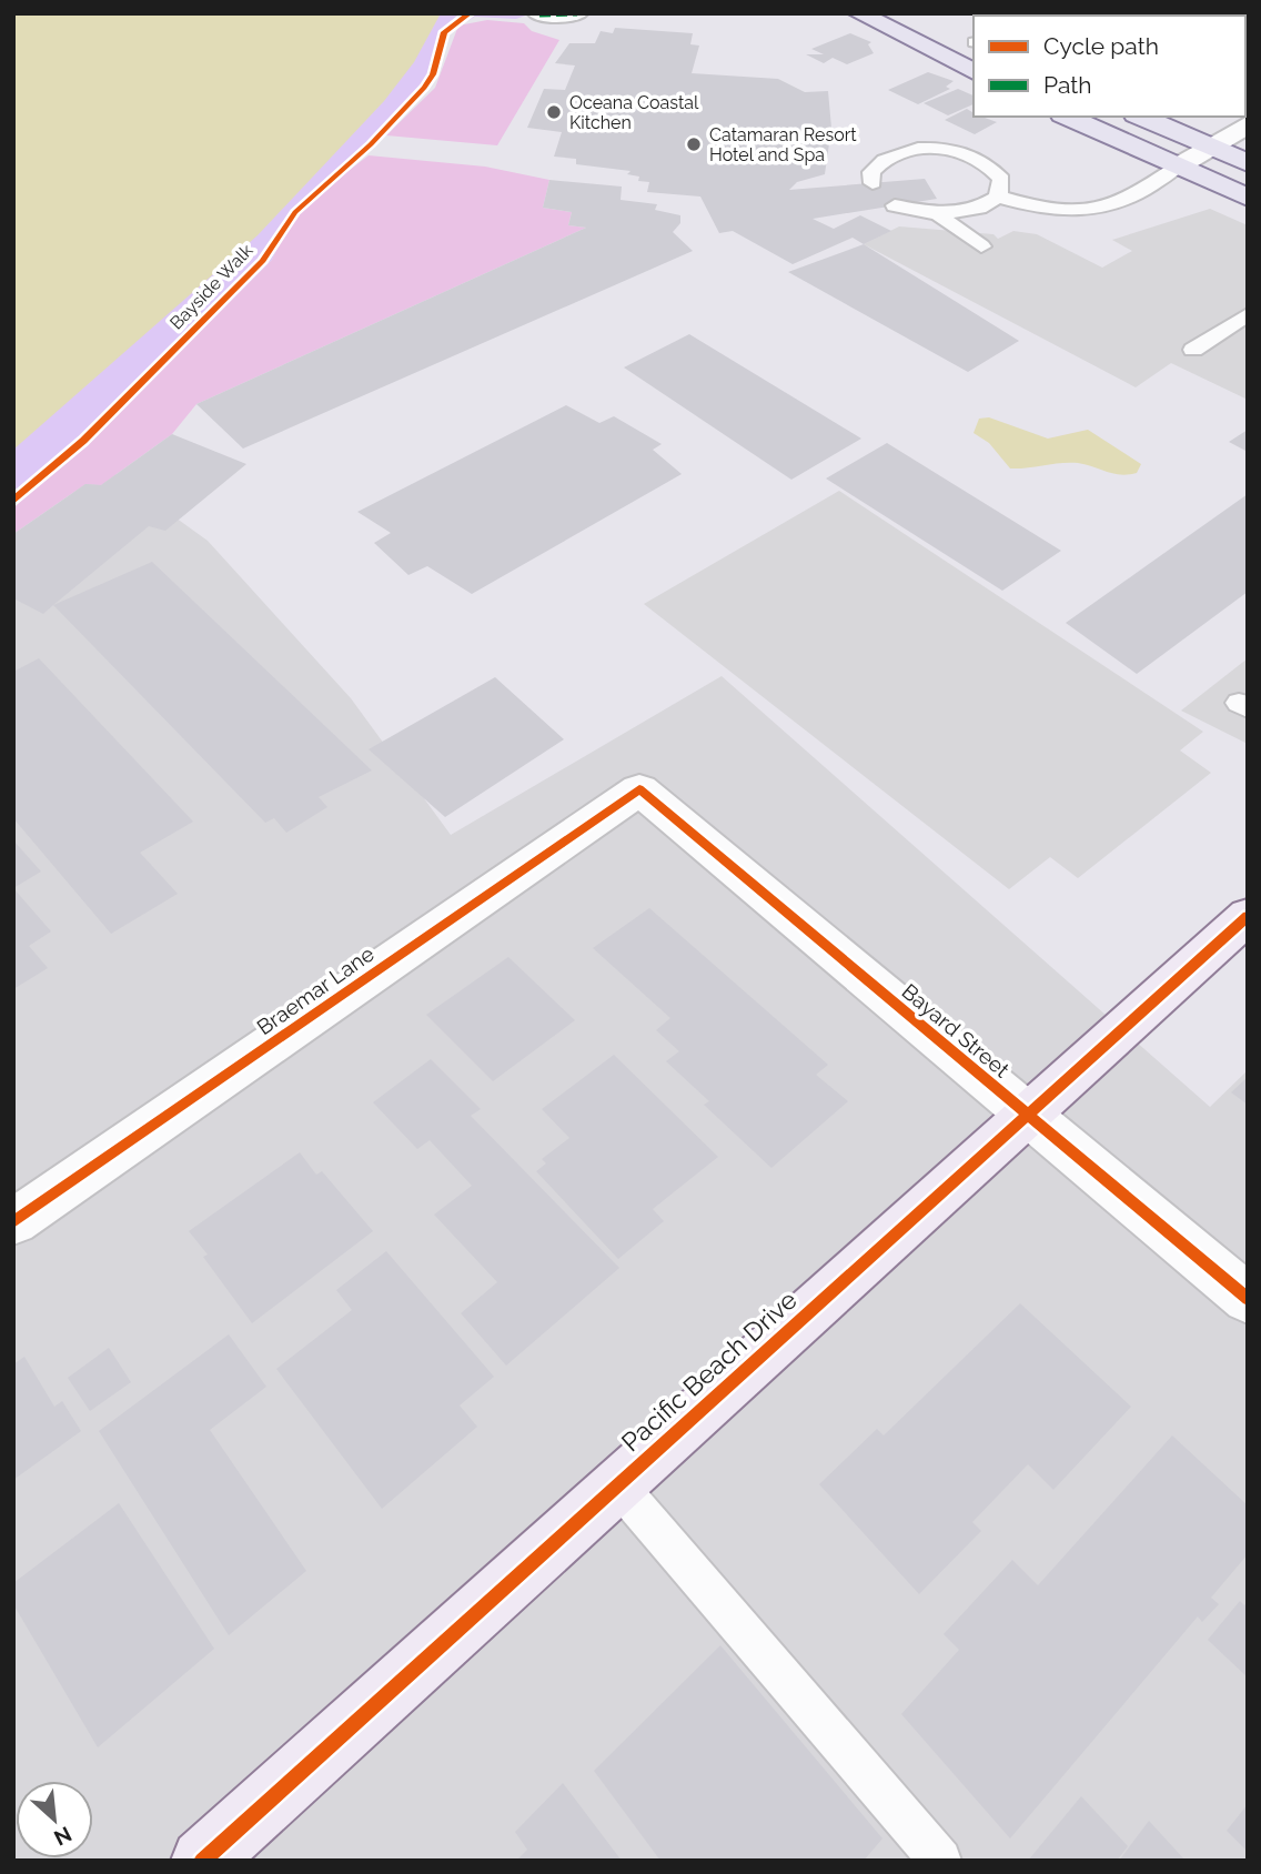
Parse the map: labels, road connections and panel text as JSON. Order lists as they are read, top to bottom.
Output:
{
  "streets": {
    "street": ["Braemar Lane", "Bayard Street", "Pacific Beach Drive"],
    "cycle path": ["Bayside Walk"]
  },
  "crossings": [
    ["Braemar Lane", "Bayard Street"],
    ["Bayard Street", "Pacific Beach Drive"]
  ],
  "places": ["Oceana Coastal Kitchen", "Catamaran Resort Hotel and Spa"],
  "legend": ["Cycle path", "Path"],
  "north": "bottom right"
}
